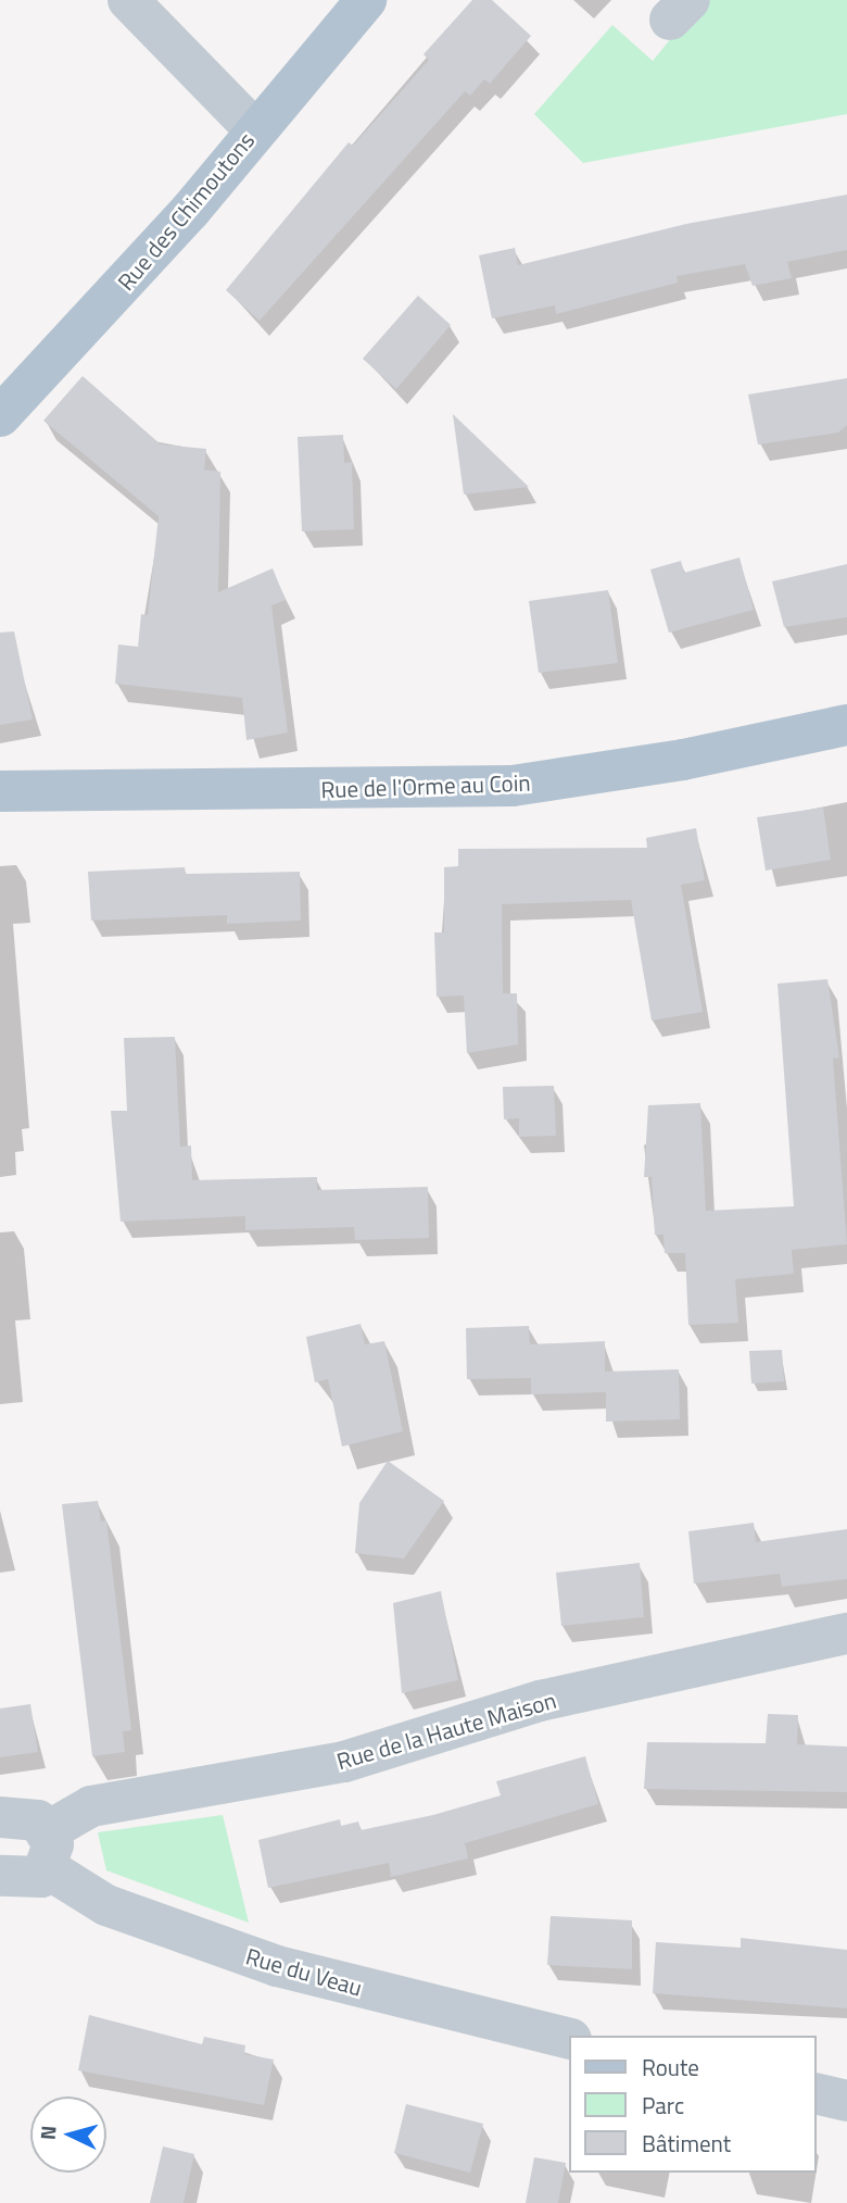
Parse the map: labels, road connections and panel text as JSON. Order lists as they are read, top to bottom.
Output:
{
  "streets": {
    "main road": ["Rue des Chimoutons", "Rue de l'Orme au Coin"],
    "street": ["Rue de la Haute Maison", "Rue du Veau"]
  },
  "crossings": [
    ["Rue de la Haute Maison", "Rue du Veau"]
  ],
  "legend": ["Route", "Parc", "Bâtiment"],
  "north": "left"
}
